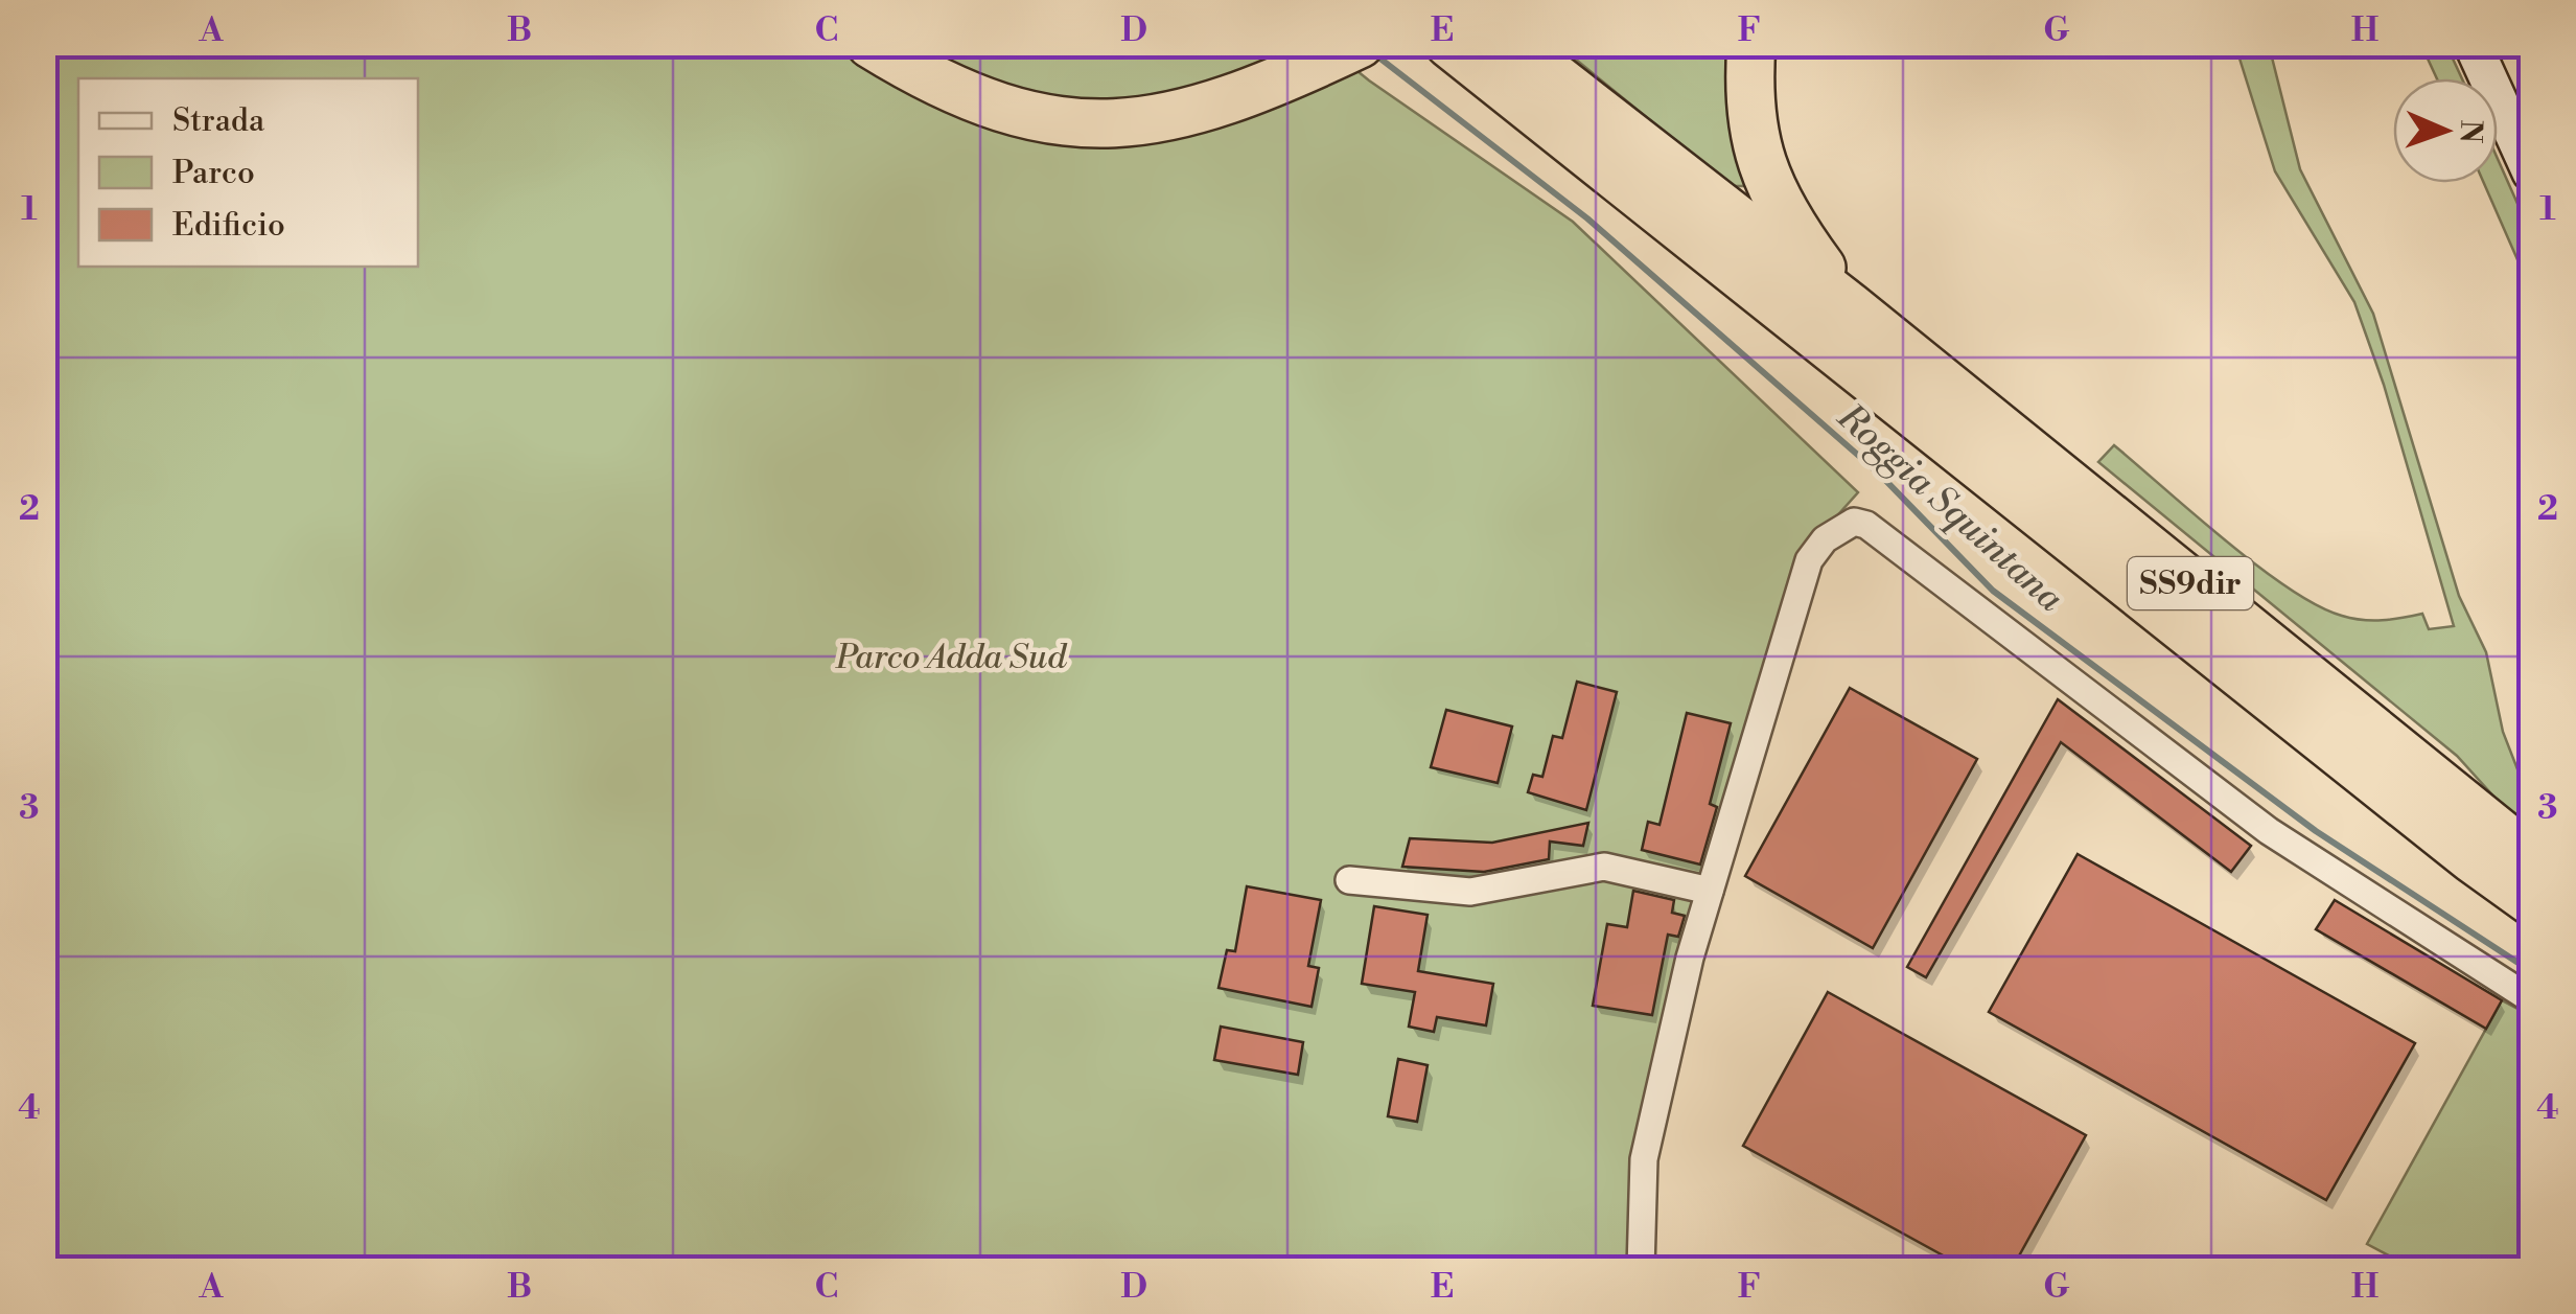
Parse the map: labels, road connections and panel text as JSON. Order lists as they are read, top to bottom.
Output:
{
  "streets": {
    "highway": ["SS9dir"]
  },
  "water": ["Roggia Squintana"],
  "parks": ["Parco Adda Sud"],
  "legend": ["Strada", "Parco", "Edificio"],
  "north": "right",
  "grid": {
    "columns": [
      "A",
      "B",
      "C",
      "D",
      "E",
      "F",
      "G",
      "H"
    ],
    "rows": [
      "1",
      "2",
      "3",
      "4"
    ]
  }
}
